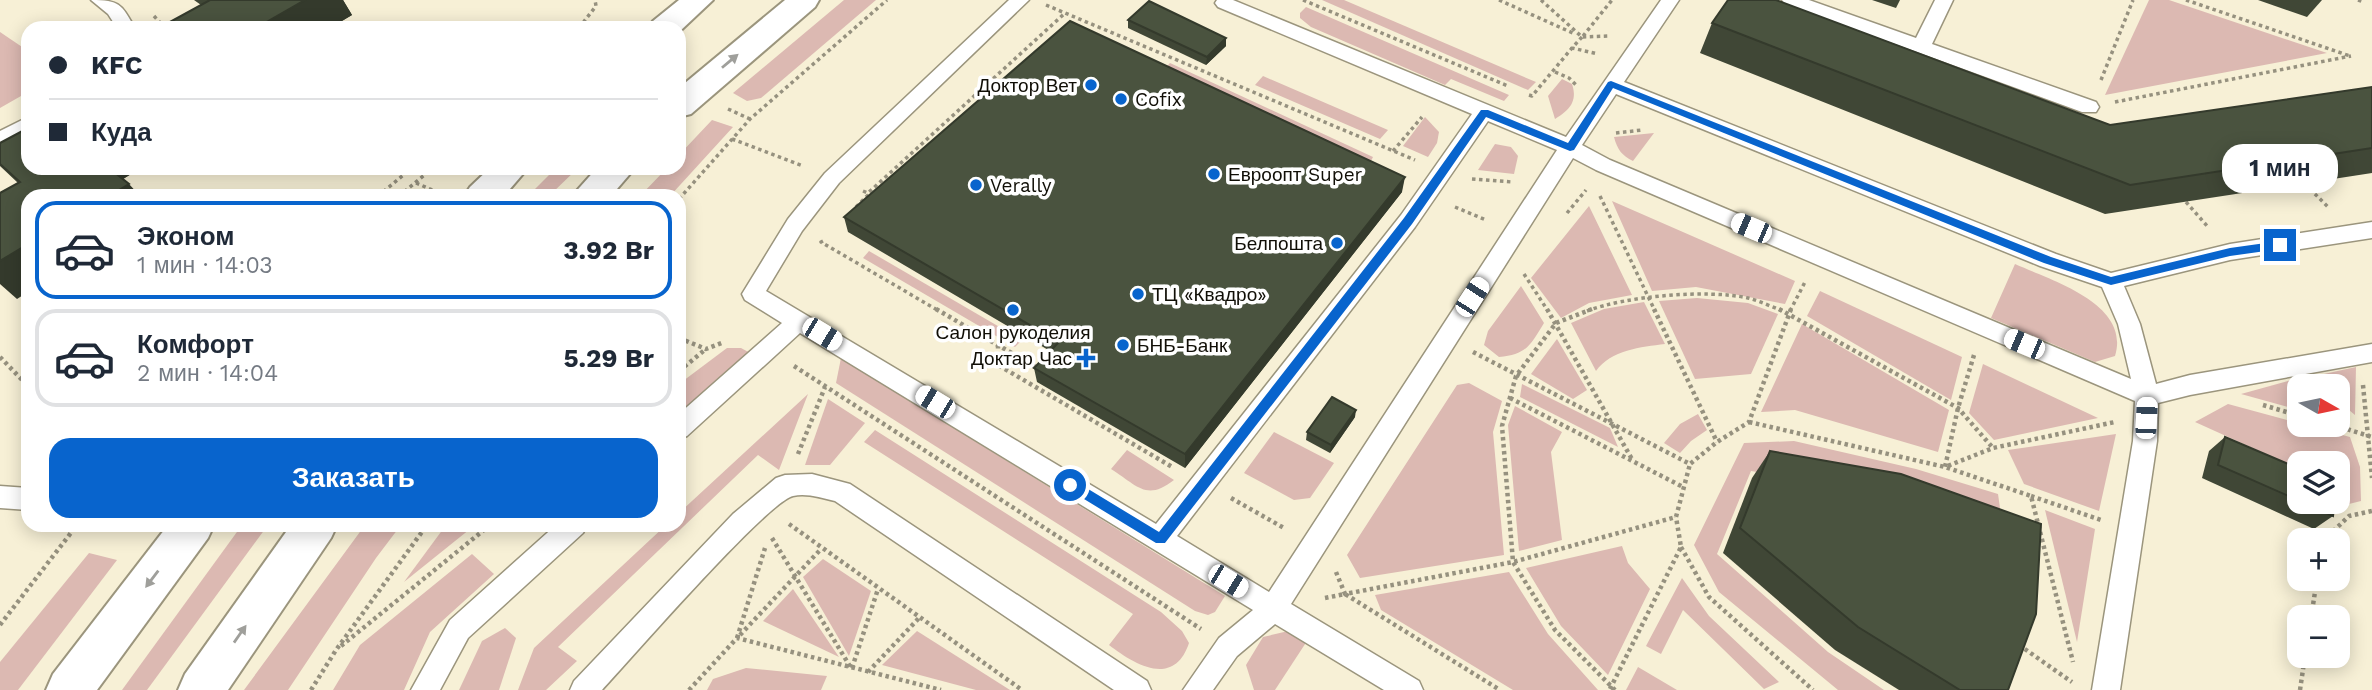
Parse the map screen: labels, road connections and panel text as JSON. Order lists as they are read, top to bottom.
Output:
{
  "places": {
    "other": [
      "Доктор Вет",
      "Cofix",
      "Евроопт Super",
      "Verally",
      "Белпошта",
      "ТЦ «Квадро»",
      "Салон рукоделия",
      "БНБ-Банк"
    ],
    "health": ["Доктар Час"]
  },
  "north": "right",
  "page": {
    "banner": ["KFC", "Куда"],
    "bubble": "1 мин",
    "list": [
      {
        "name": "Эконом",
        "note": "1 мин · 14:03",
        "value": "3.92 Br"
      },
      {
        "name": "Комфорт",
        "note": "2 мин · 14:04",
        "value": "5.29 Br"
      }
    ],
    "map_buttons": ["+", "−"],
    "buttons": "Заказать"
  }
}
